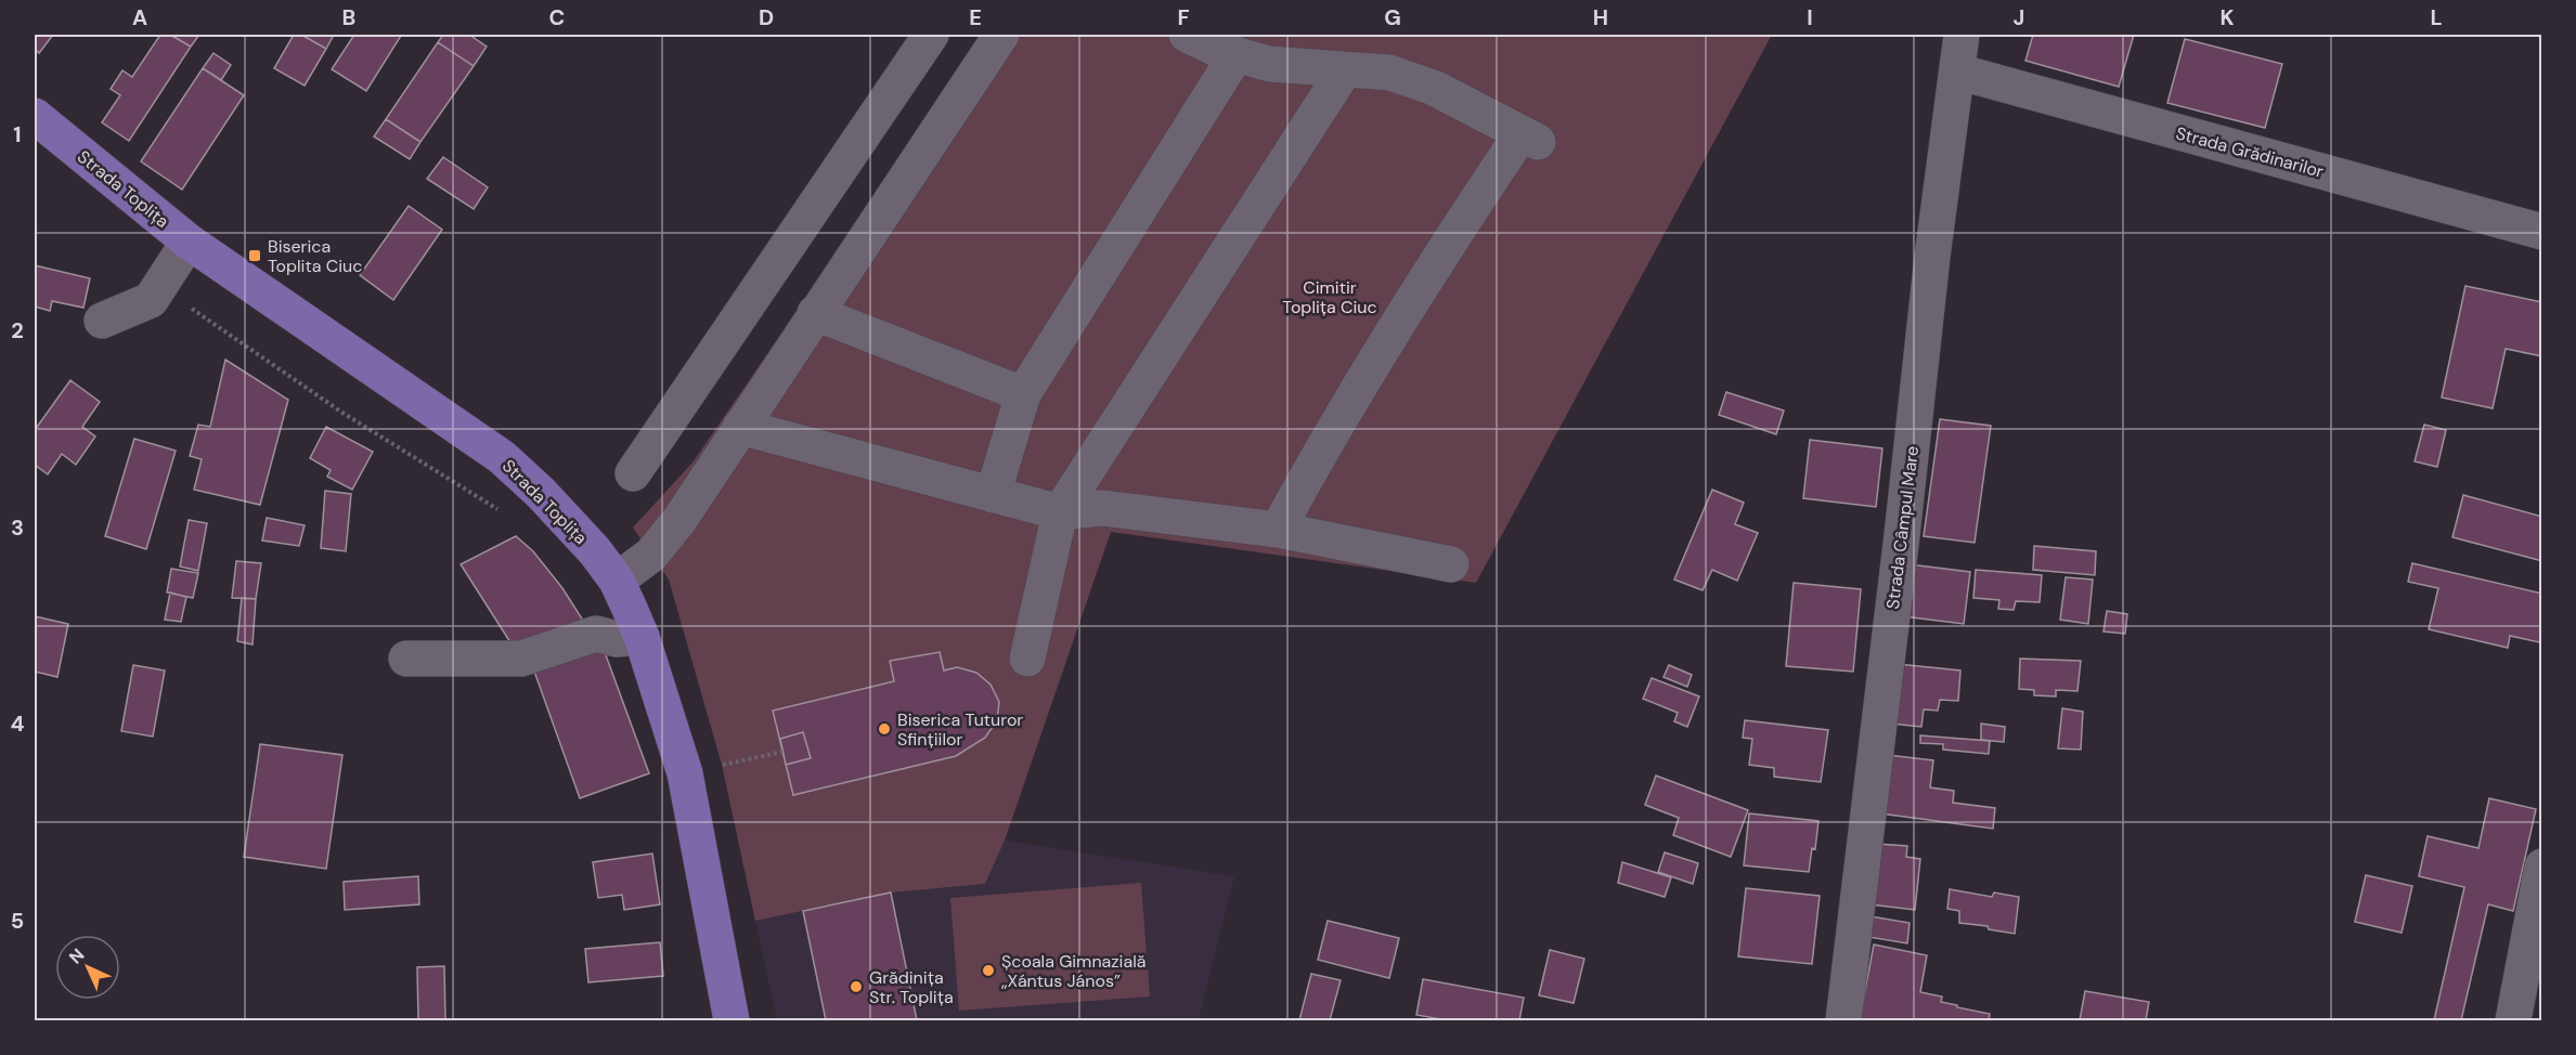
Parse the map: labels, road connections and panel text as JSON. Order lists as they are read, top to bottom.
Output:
{
  "streets": {
    "main road": ["Strada Toplița"],
    "street": ["Strada Grădinarilor", "Strada Câmpul Mare"]
  },
  "crossings": [
    ["Strada Grădinarilor", "Strada Câmpul Mare"]
  ],
  "parks": ["Cimitir Toplița Ciuc"],
  "places": {
    "transit": ["Biserica Toplita Ciuc"],
    "other": ["Biserica Tuturor Sfințiilor", "Școala Gimnazială „Xántus János”", "Grădinița Str. Toplița"]
  },
  "north": "top left",
  "grid": {
    "columns": [
      "A",
      "B",
      "C",
      "D",
      "E",
      "F",
      "G",
      "H",
      "I",
      "J",
      "K",
      "L"
    ],
    "rows": [
      "1",
      "2",
      "3",
      "4",
      "5"
    ]
  }
}
